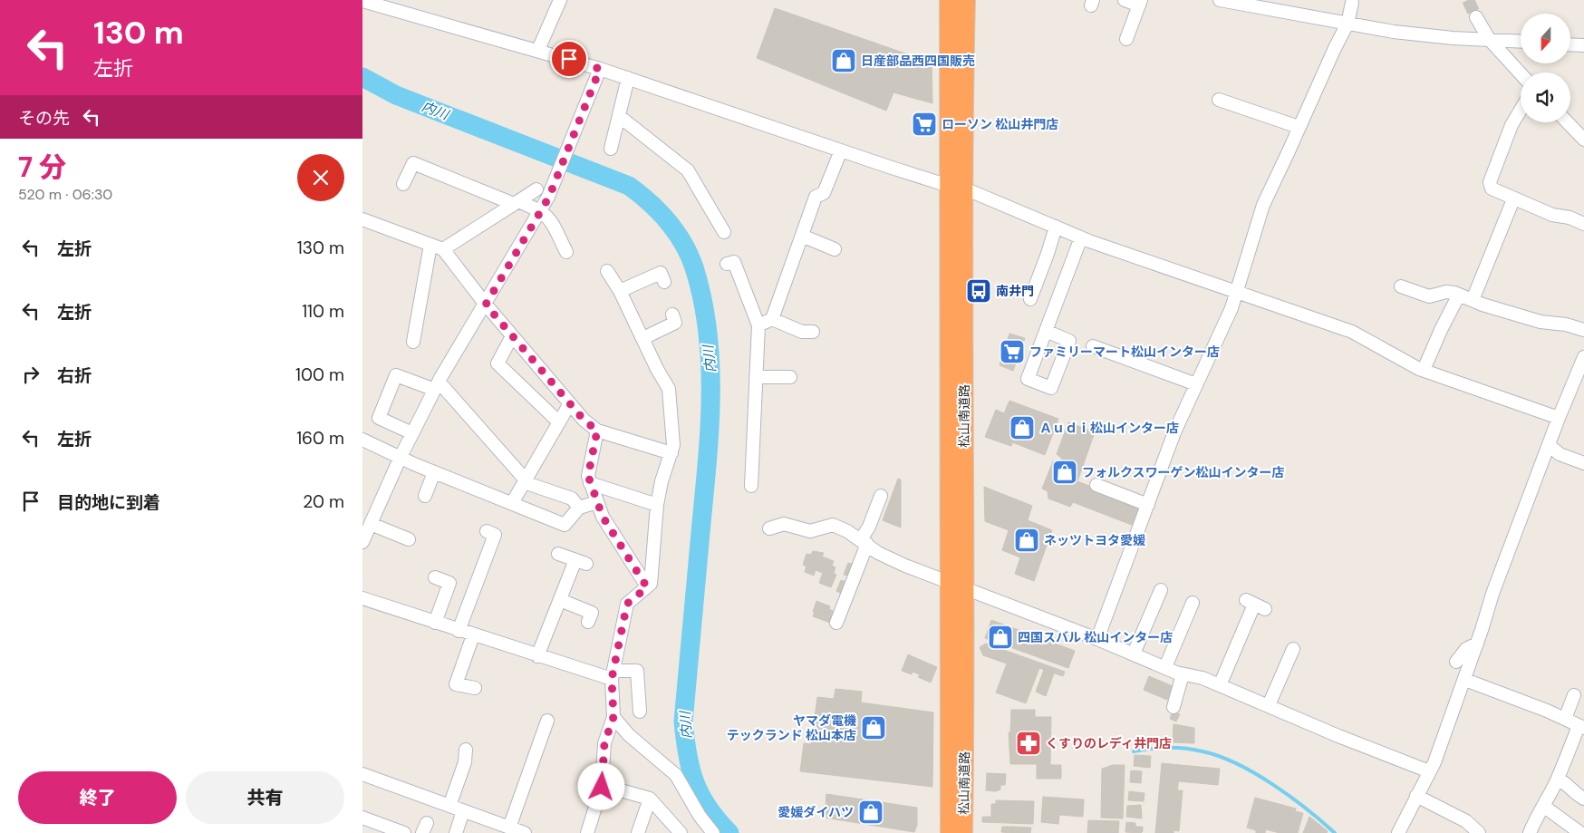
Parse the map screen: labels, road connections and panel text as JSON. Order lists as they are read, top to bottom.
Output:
{
  "streets": {
    "highway": ["松山南道路"]
  },
  "water": ["内川"],
  "places": {
    "shop": [
      "日産部品西四国販売",
      "Ａｕｄｉ松山インター店",
      "フォルクスワーゲン松山インター店",
      "ネッツトヨタ愛媛",
      "四国スバル 松山インター店",
      "ヤマダ電機 テックランド 松山本店",
      "愛媛ダイハツ"
    ],
    "supermarket": ["ローソン 松山井門店", "ファミリーマート松山インター店"],
    "bus stop": ["南井門"],
    "pharmacy": ["くすりのレディ井門店"]
  },
  "north": "bottom",
  "page": {
    "turn": ["130 m", "左折"],
    "then": "その先",
    "heading": ["7 分", "520 m · 06:30"],
    "list": [
      {
        "name": "左折",
        "value": "130 m"
      },
      {
        "name": "左折",
        "value": "110 m"
      },
      {
        "name": "右折",
        "value": "100 m"
      },
      {
        "name": "左折",
        "value": "160 m"
      },
      {
        "name": "目的地に到着",
        "value": "20 m"
      }
    ],
    "buttons": ["終了", "共有"]
  }
}
